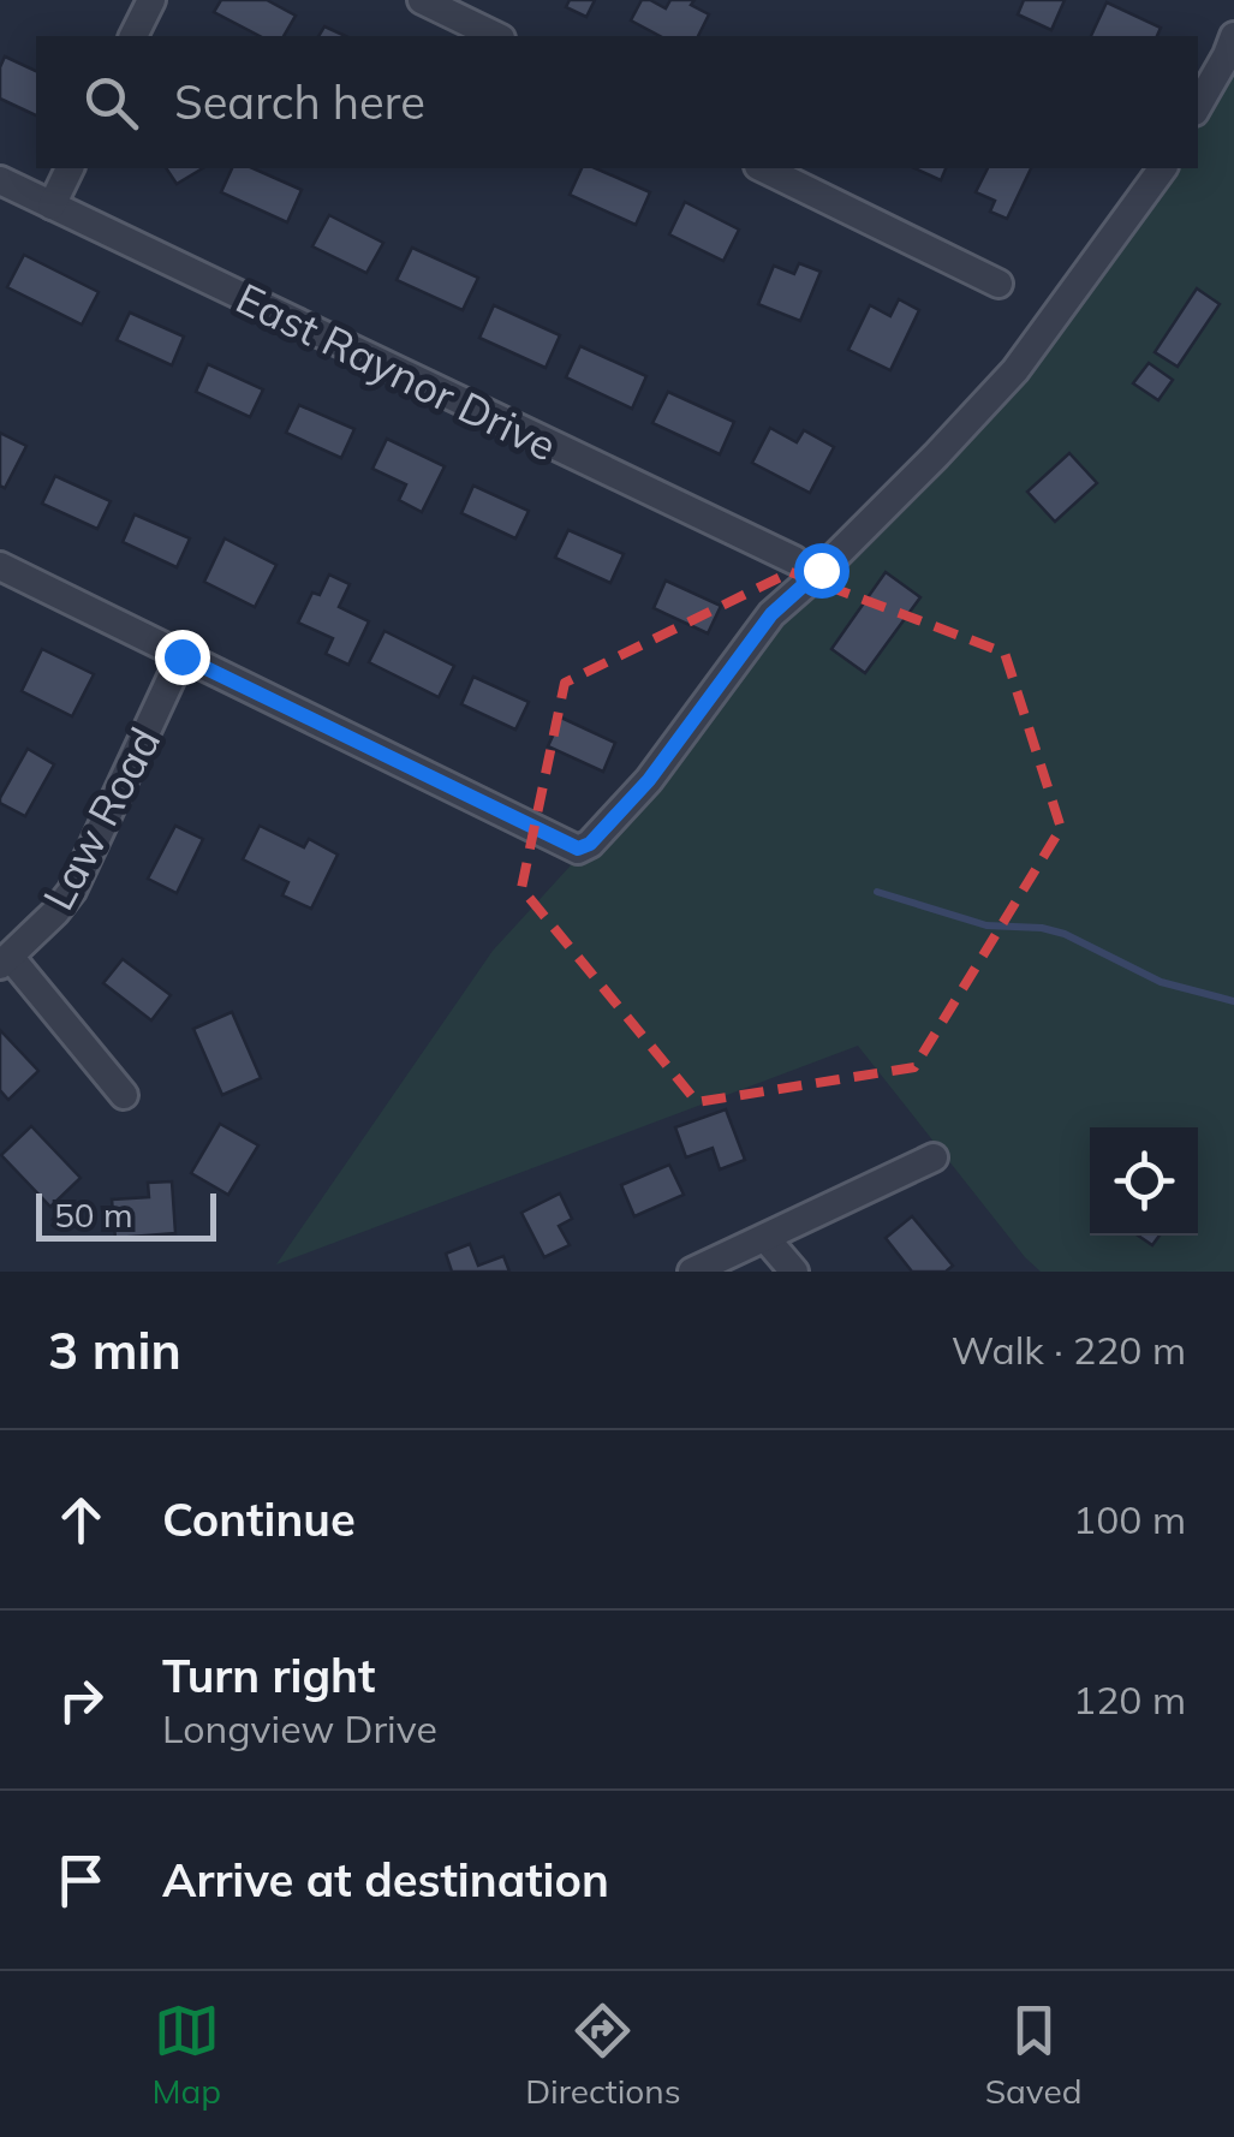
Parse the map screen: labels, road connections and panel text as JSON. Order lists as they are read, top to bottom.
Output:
{
  "streets": {
    "street": ["East Raynor Drive", "Law Road"]
  },
  "scale_bar": "50 m",
  "page": {
    "search": "Search here",
    "scale": "50 m",
    "heading": ["3 min", "Walk · 220 m"],
    "list": [
      ["Continue", "100 m"],
      ["Turn right", "Longview Drive", "120 m"],
      "Arrive at destination"
    ],
    "nav": ["Map", "Directions", "Saved"]
  }
}
